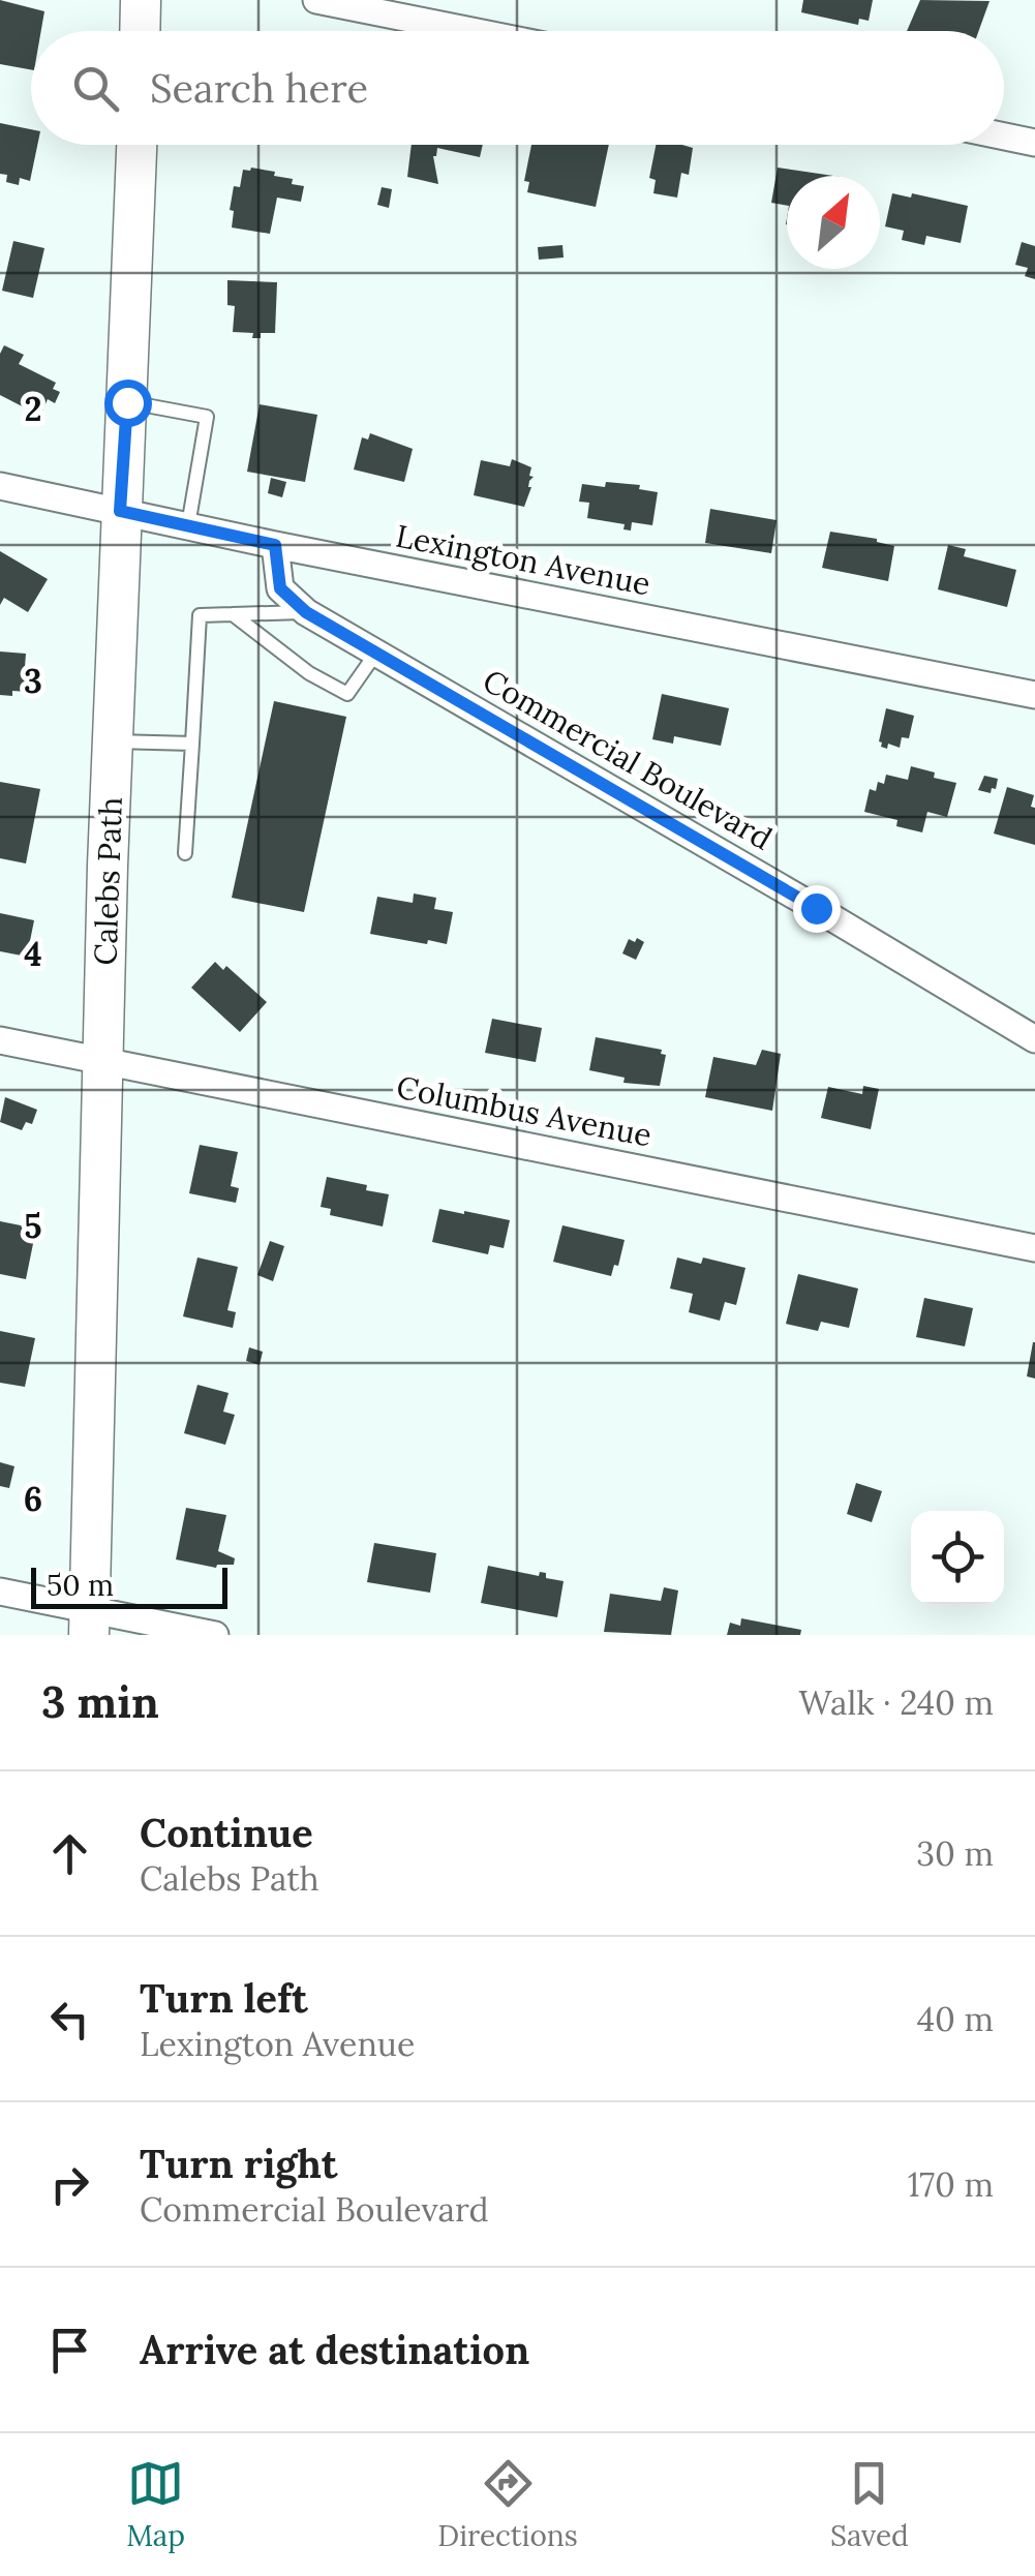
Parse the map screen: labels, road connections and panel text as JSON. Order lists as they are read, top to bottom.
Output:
{
  "streets": {
    "street": [
      "Lexington Avenue",
      "Commercial Boulevard",
      "Calebs Path",
      "Columbus Avenue"
    ]
  },
  "crossings": [
    ["Lexington Avenue", "Commercial Boulevard"],
    ["Lexington Avenue", "Calebs Path"],
    ["Calebs Path", "Columbus Avenue"]
  ],
  "scale_bar": "50 m",
  "north": "top right",
  "page": {
    "search": "Search here",
    "scale": "50 m",
    "heading": ["3 min", "Walk · 240 m"],
    "list": [
      ["Continue", "Calebs Path", "30 m"],
      ["Turn left", "Lexington Avenue", "40 m"],
      ["Turn right", "Commercial Boulevard", "170 m"],
      "Arrive at destination"
    ],
    "nav": ["Map", "Directions", "Saved"]
  },
  "grid": {
    "rows": [
      "2",
      "3",
      "4",
      "5",
      "6"
    ]
  }
}
